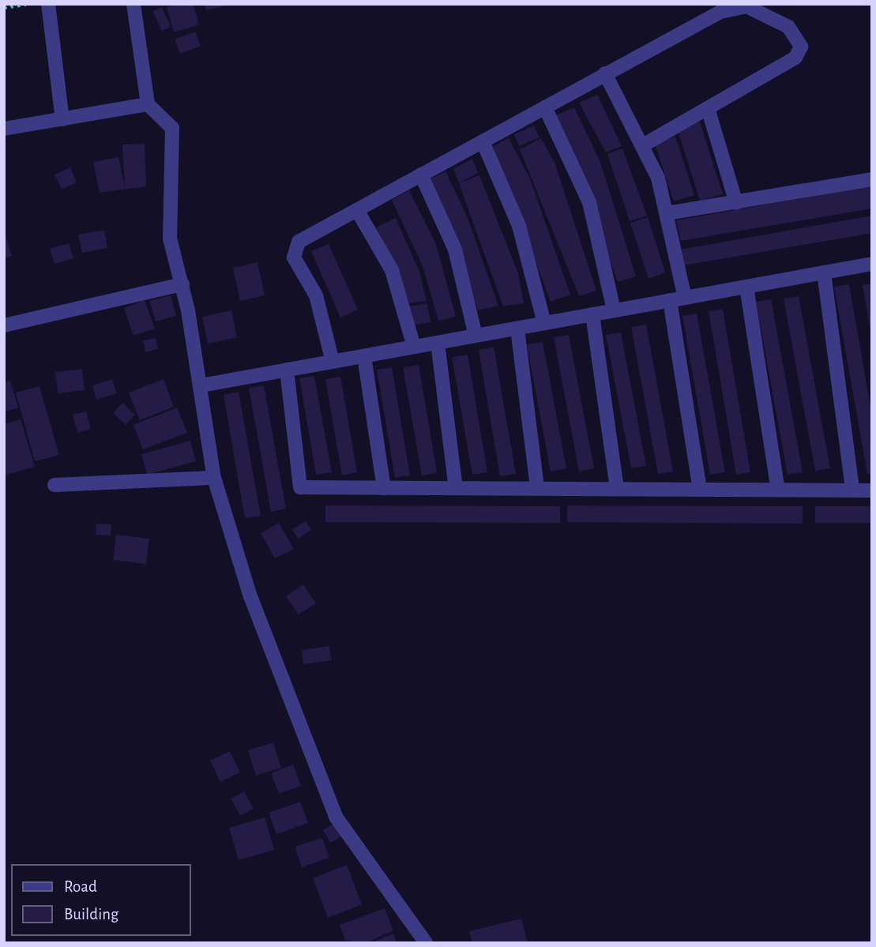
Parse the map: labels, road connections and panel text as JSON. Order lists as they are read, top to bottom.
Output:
{
  "legend": ["Road", "Building"]
}
